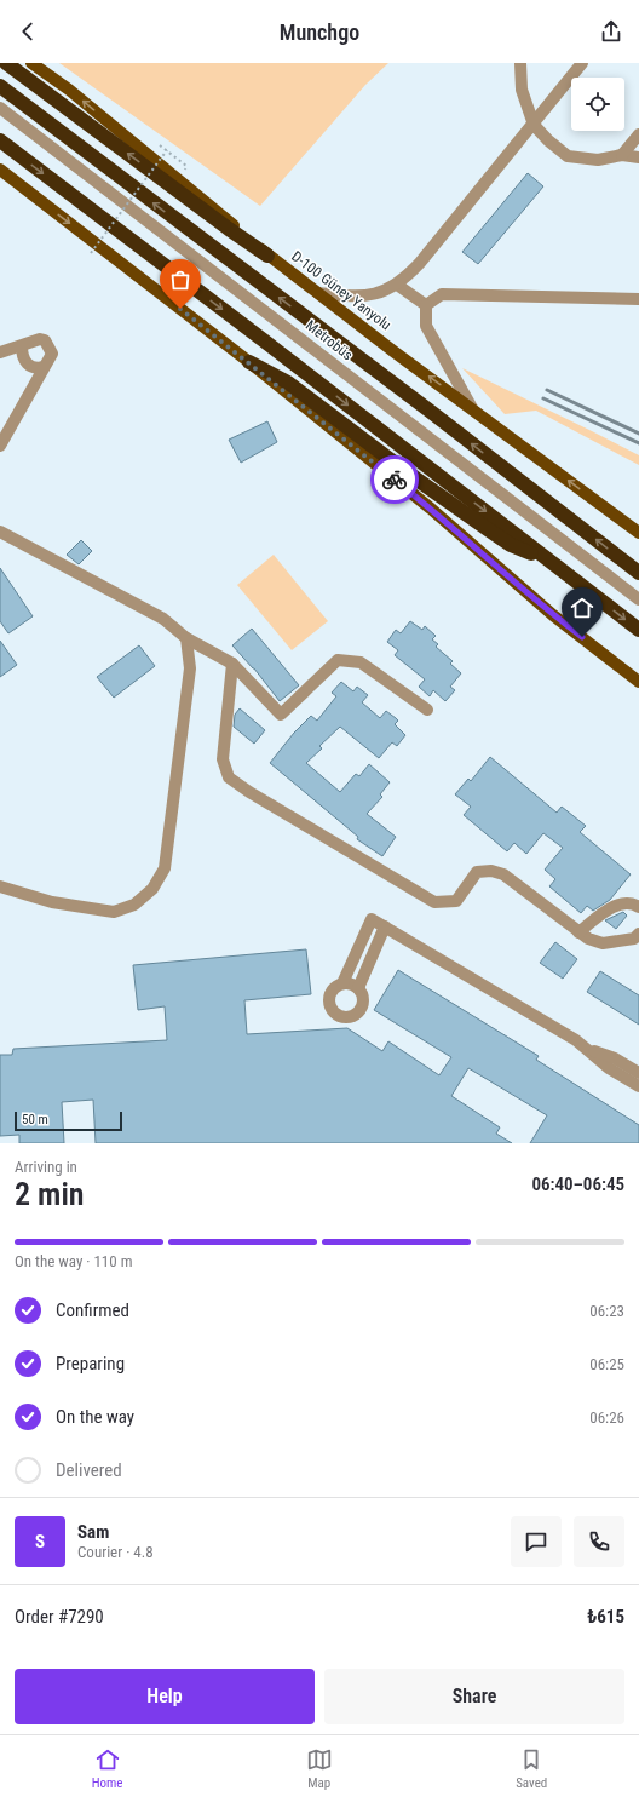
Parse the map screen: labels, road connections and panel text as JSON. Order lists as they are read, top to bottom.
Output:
{
  "streets": {
    "main road": ["D-100 Güney Yanyolu"],
    "street": ["Metrobüs"]
  },
  "scale_bar": "50 m",
  "page": {
    "header": "Munchgo",
    "scale": "50 m",
    "heading": ["2 min", "Arriving in", "06:40–06:45"],
    "panel": [
      "Sam",
      "Courier · 4.8",
      "Order #7290",
      "₺615"
    ],
    "bar": "On the way · 110 m",
    "list": [
      ["Confirmed", "06:23"],
      ["Preparing", "06:25"],
      ["On the way", "06:26"],
      "Delivered"
    ],
    "round": "S",
    "buttons": ["Help", "Share"],
    "tabs": ["Home", "Map", "Saved"]
  }
}
